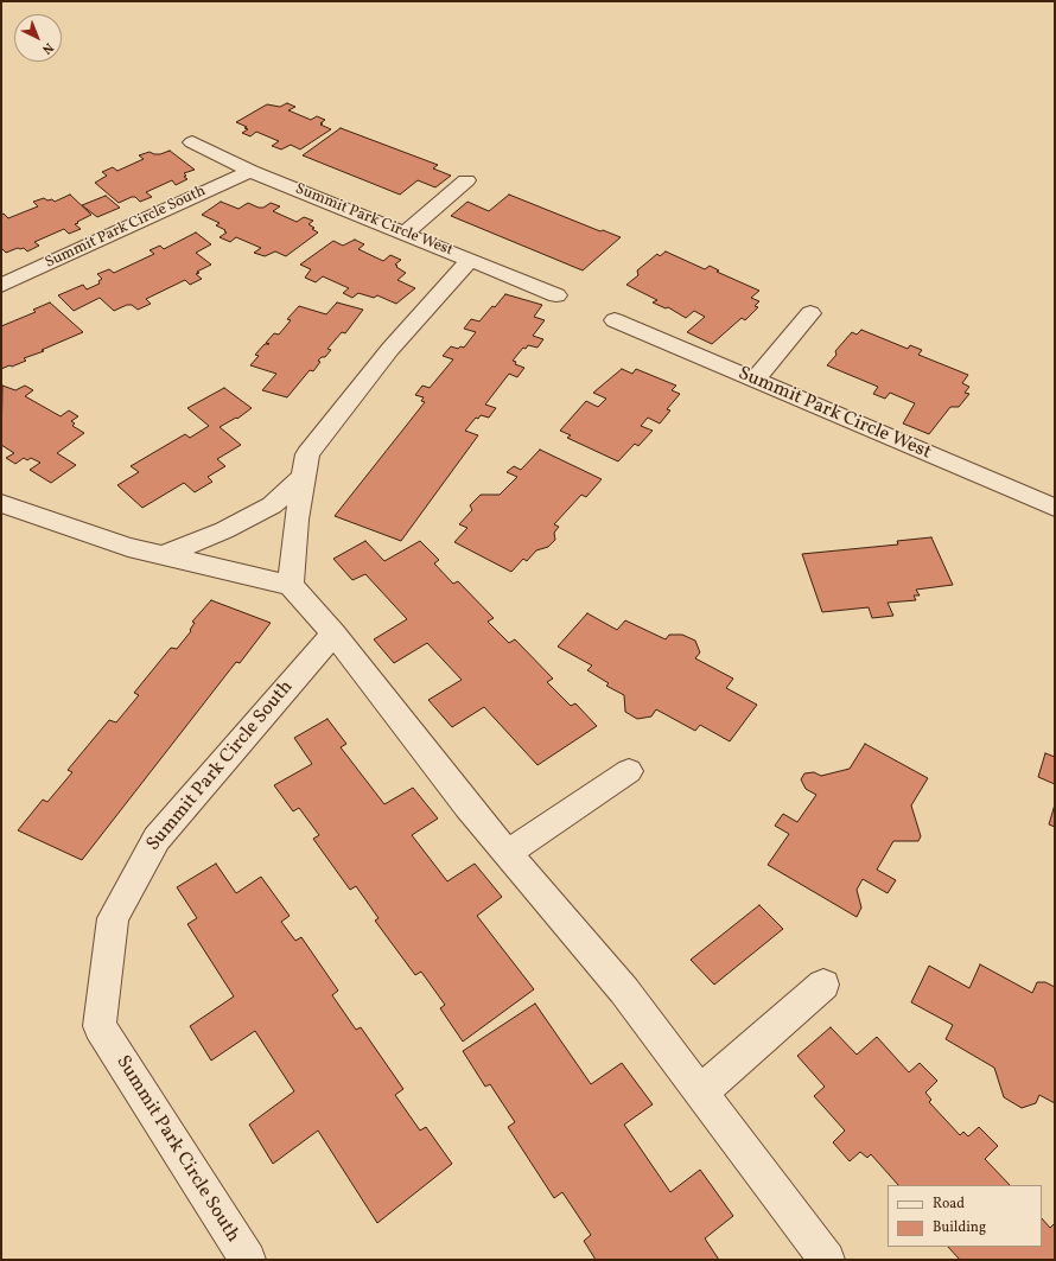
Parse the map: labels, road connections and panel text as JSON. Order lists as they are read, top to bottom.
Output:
{
  "streets": {
    "lane": ["Summit Park Circle West", "Summit Park Circle South"]
  },
  "crossings": [
    ["Summit Park Circle West", "Summit Park Circle South"]
  ],
  "legend": ["Road", "Building"],
  "north": "bottom right"
}
